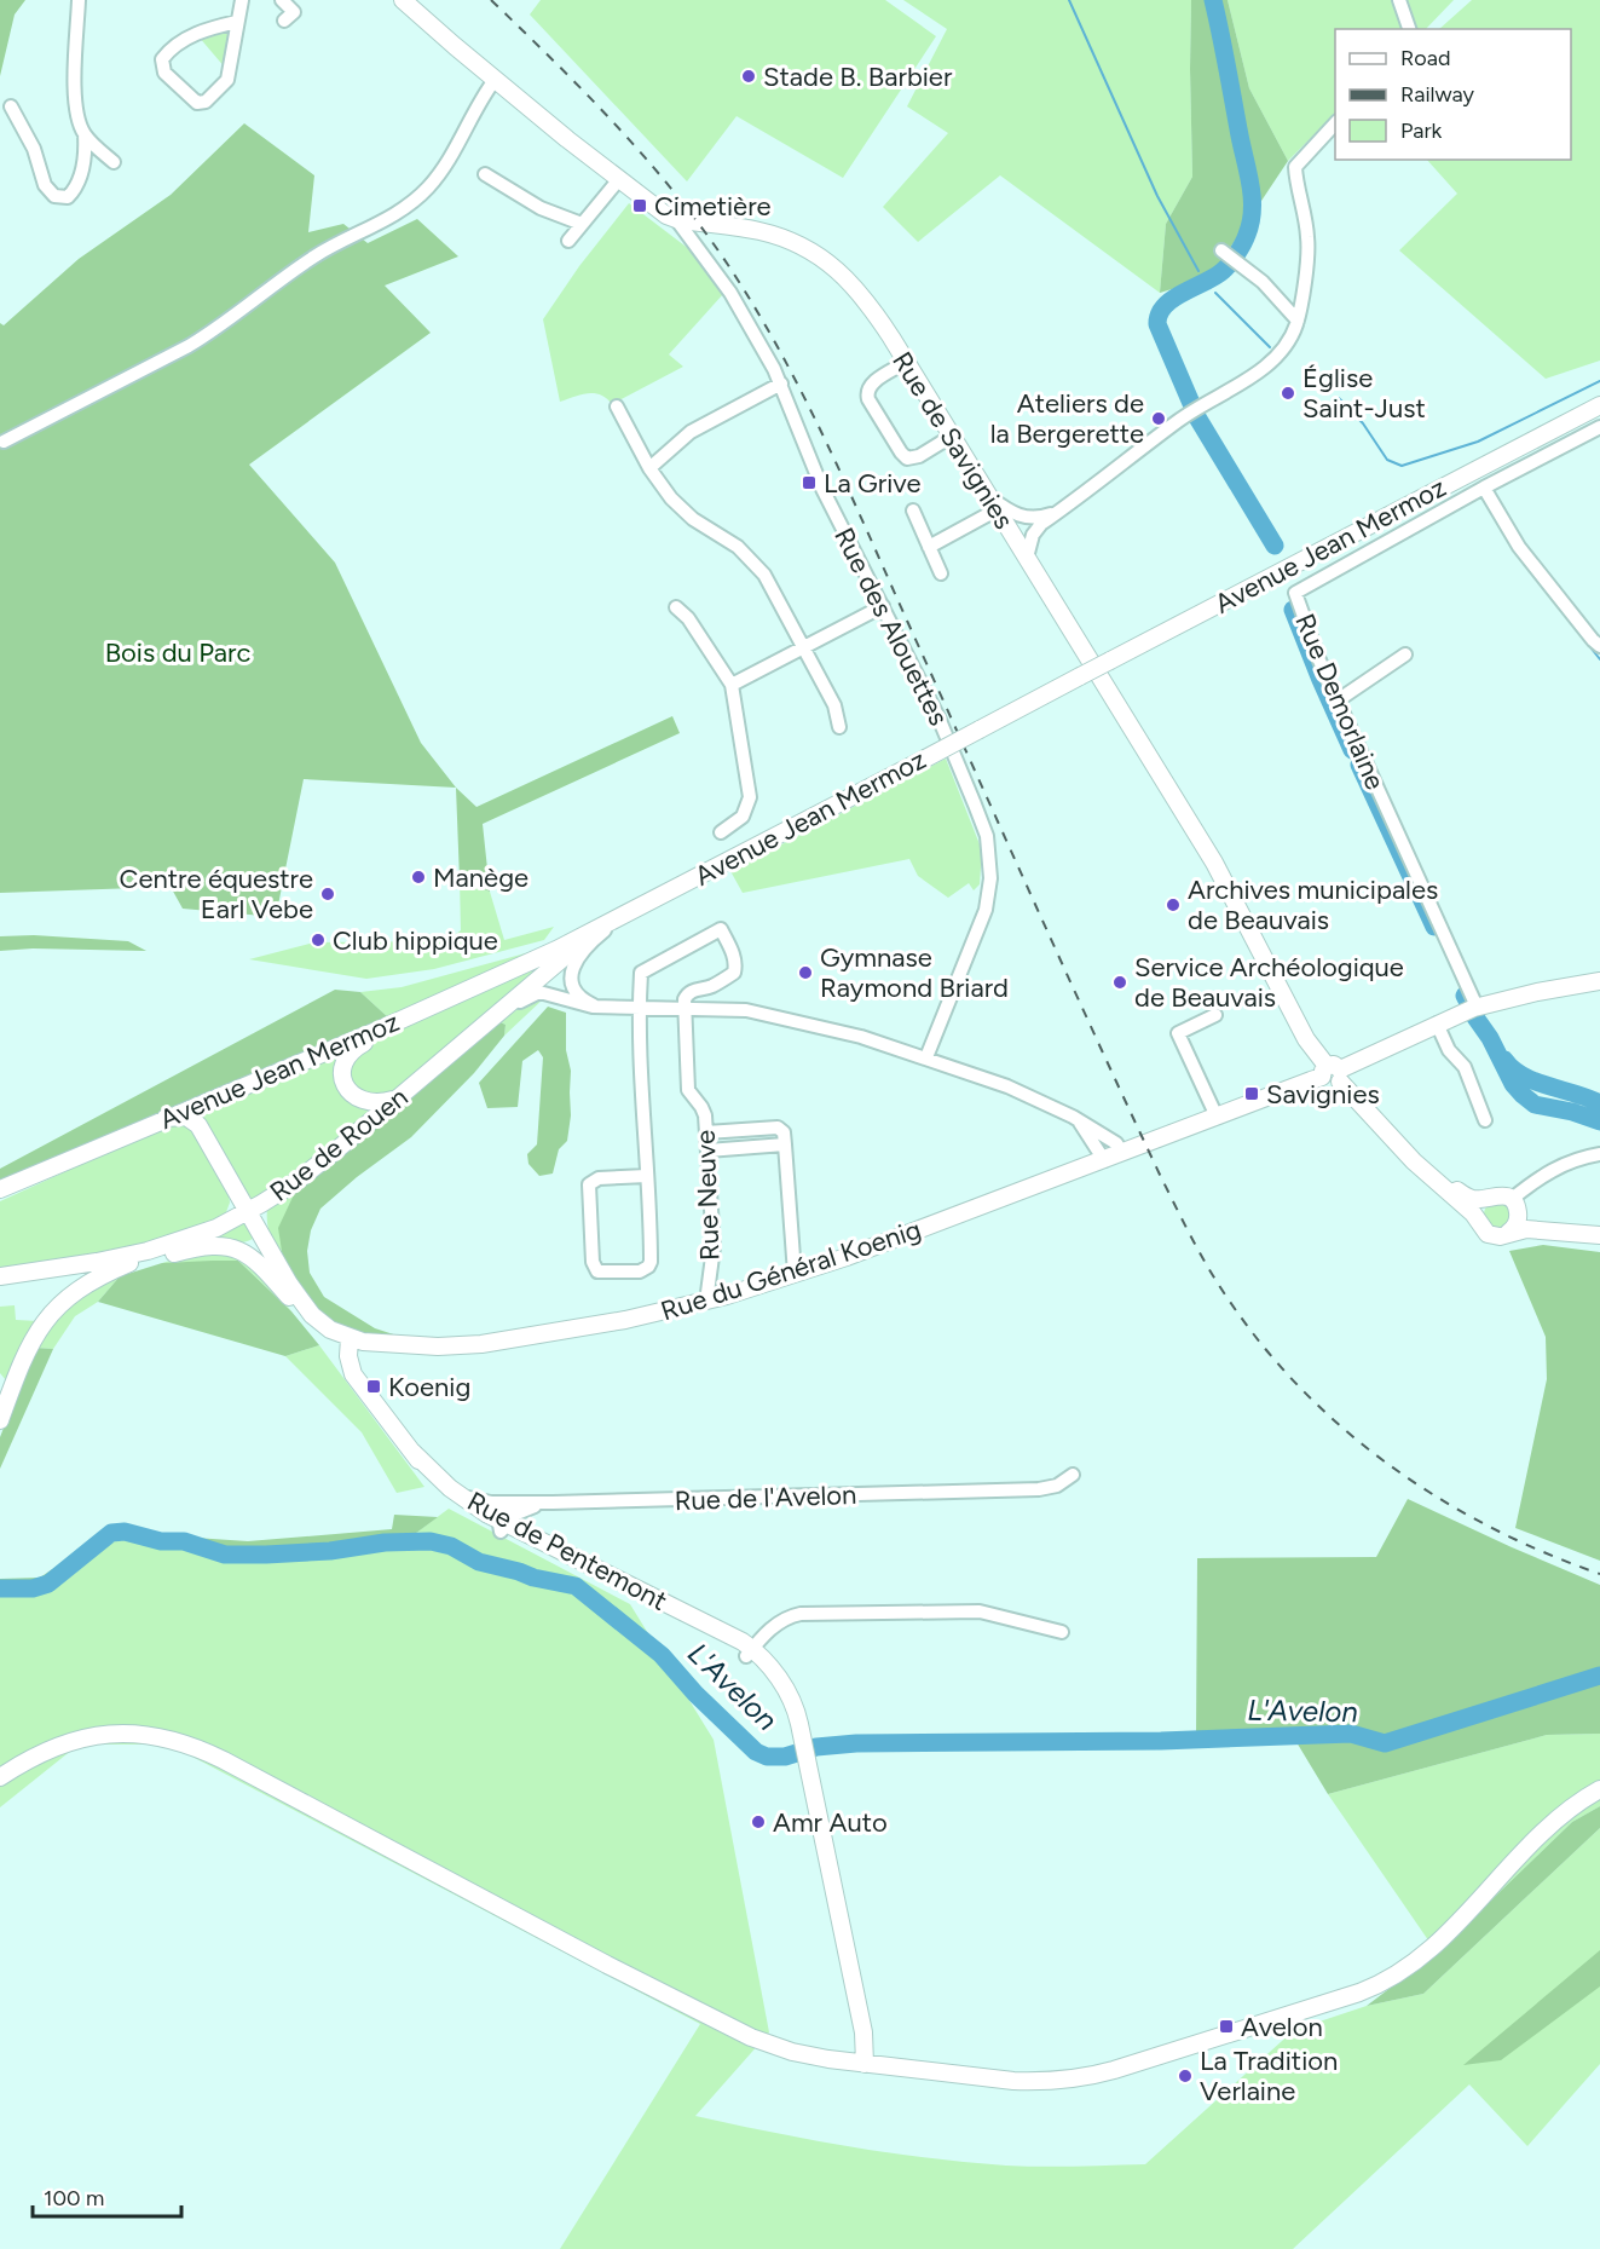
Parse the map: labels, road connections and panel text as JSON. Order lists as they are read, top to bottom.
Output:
{
  "streets": {
    "street": [
      "Rue de Savignies",
      "Avenue Jean Mermoz",
      "Rue des Alouettes",
      "Rue Demorlaine",
      "Rue de Rouen",
      "Rue Neuve",
      "Rue du Général Koenig",
      "Rue de l'Avelon",
      "Rue de Pentemont"
    ]
  },
  "crossings": [
    ["Rue de Savignies", "Rue des Alouettes"],
    ["Rue de Savignies", "Rue du Général Koenig"],
    ["Avenue Jean Mermoz", "Rue de Rouen"],
    ["Rue Demorlaine", "Rue du Général Koenig"],
    ["Rue Neuve", "Rue du Général Koenig"],
    ["Rue du Général Koenig", "Rue de Pentemont"],
    ["Rue de l'Avelon", "Rue de Pentemont"]
  ],
  "water": ["L'Avelon"],
  "parks": ["Bois du Parc"],
  "places": {
    "other": [
      "Stade B. Barbier",
      "Église Saint-Just",
      "Ateliers de la Bergerette",
      "Manège",
      "Centre équestre Earl Vebe",
      "Archives municipales de Beauvais",
      "Club hippique",
      "Gymnase Raymond Briard",
      "Service Archéologique de Beauvais",
      "Amr Auto",
      "La Tradition Verlaine"
    ],
    "transit": [
      "Cimetière",
      "La Grive",
      "Savignies",
      "Koenig",
      "Avelon"
    ]
  },
  "legend": ["Road", "Railway", "Park"],
  "scale_bar": "100 m"
}
